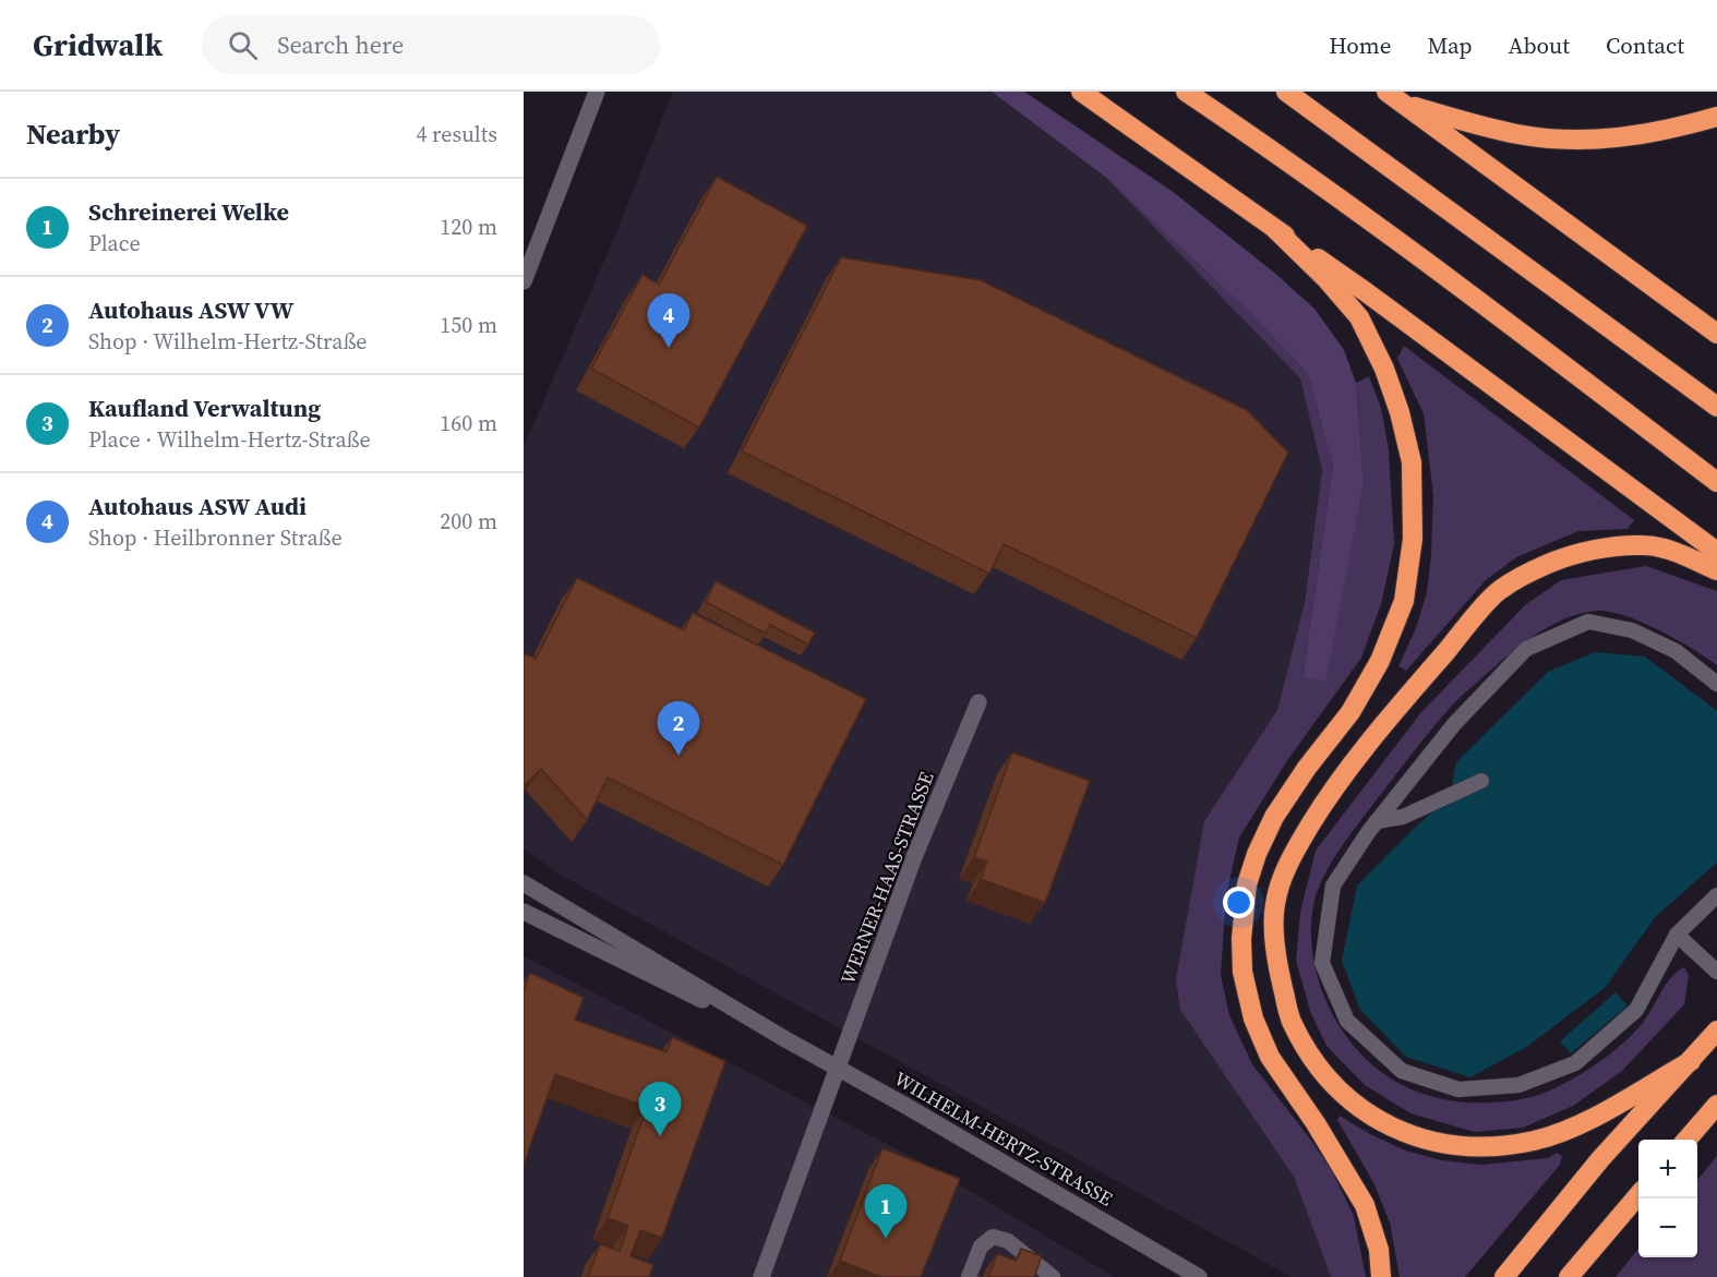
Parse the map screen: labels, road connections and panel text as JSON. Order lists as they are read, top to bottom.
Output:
{
  "streets": {
    "main road": ["WERNER-HAAS-STRASSE", "WILHELM-HERTZ-STRASSE"]
  },
  "crossings": [
    ["WERNER-HAAS-STRASSE", "WILHELM-HERTZ-STRASSE"]
  ],
  "page": {
    "header": "Gridwalk",
    "search": "Search here",
    "nav": [
      "Home",
      "Map",
      "About",
      "Contact"
    ],
    "heading": ["Nearby", "4 results"],
    "list": [
      {
        "mark": "1",
        "name": "Schreinerei Welke",
        "note": "Place",
        "value": "120 m"
      },
      {
        "mark": "2",
        "name": "Autohaus ASW VW",
        "note": "Shop · Wilhelm-Hertz-Straße",
        "value": "150 m"
      },
      {
        "mark": "3",
        "name": "Kaufland Verwaltung",
        "note": "Place · Wilhelm-Hertz-Straße",
        "value": "160 m"
      },
      {
        "mark": "4",
        "name": "Autohaus ASW Audi",
        "note": "Shop · Heilbronner Straße",
        "value": "200 m"
      }
    ],
    "pins": [
      "4",
      "2",
      "3",
      "1"
    ],
    "map_buttons": ["+", "−"]
  }
}
